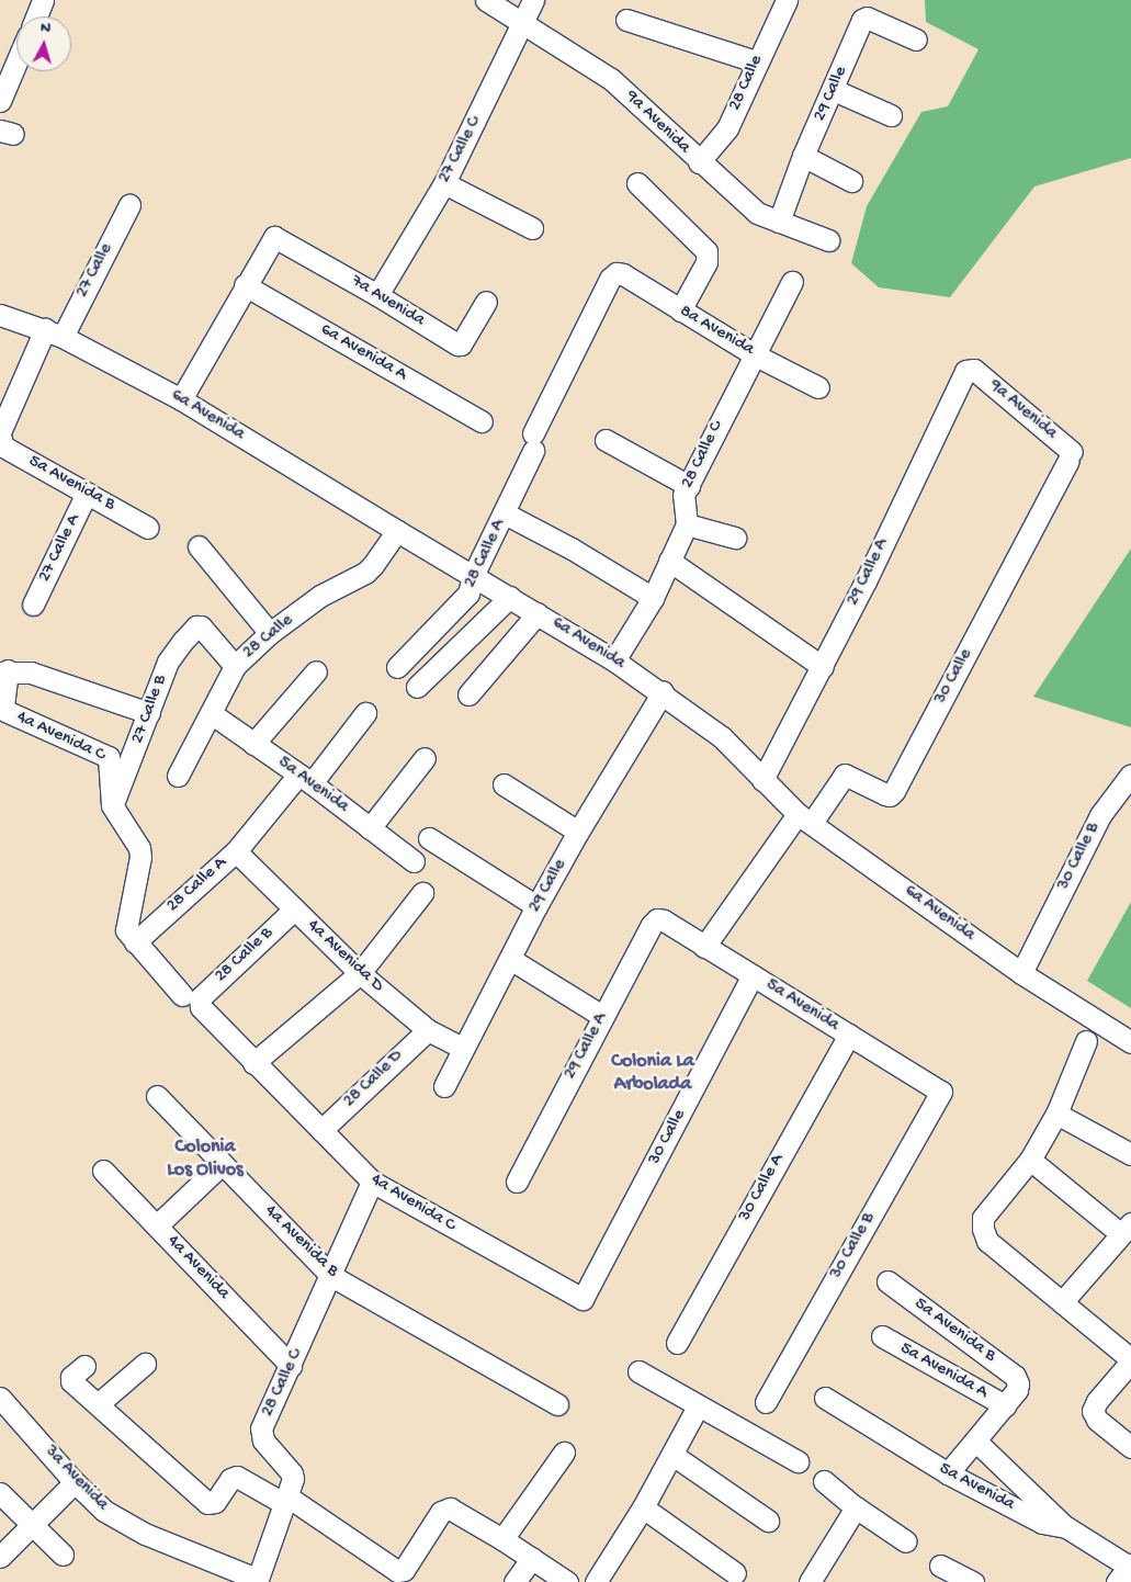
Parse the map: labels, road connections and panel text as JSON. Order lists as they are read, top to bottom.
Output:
{
  "streets": {
    "street": [
      "28 Calle",
      "29 Calle",
      "9a Avenida",
      "27 Calle C",
      "27 Calle",
      "7a Avenida",
      "8a Avenida",
      "6a Avenida A",
      "6a Avenida",
      "28 Calle C",
      "5a Avenida B",
      "27 Calle A",
      "28 Calle A",
      "29 Calle A",
      "30 Calle",
      "27 Calle B",
      "4a Avenida C",
      "5a Avenida",
      "30 Calle B",
      "28 Calle B",
      "4a Avenida D",
      "28 Calle D",
      "30 Calle A",
      "4a Avenida B",
      "4a Avenida",
      "5a Avenida A",
      "3a Avenida"
    ]
  },
  "crossings": [
    ["28 Calle", "9a Avenida"],
    ["28 Calle", "6a Avenida"],
    ["28 Calle", "27 Calle B"],
    ["28 Calle", "5a Avenida"],
    ["29 Calle", "9a Avenida"],
    ["29 Calle", "6a Avenida"],
    ["29 Calle", "4a Avenida D"],
    ["9a Avenida", "27 Calle C"],
    ["9a Avenida", "29 Calle A"],
    ["9a Avenida", "30 Calle"],
    ["27 Calle C", "7a Avenida"],
    ["27 Calle", "6a Avenida"],
    ["7a Avenida", "6a Avenida A"],
    ["8a Avenida", "28 Calle C"],
    ["8a Avenida", "28 Calle A"],
    ["6a Avenida", "28 Calle A"],
    ["6a Avenida", "29 Calle A"],
    ["6a Avenida", "30 Calle"],
    ["6a Avenida", "30 Calle B"],
    ["28 Calle C", "4a Avenida C"],
    ["28 Calle C", "4a Avenida B"],
    ["28 Calle C", "4a Avenida"],
    ["28 Calle C", "3a Avenida"],
    ["5a Avenida B", "27 Calle A"],
    ["5a Avenida B", "5a Avenida A"],
    ["28 Calle A", "4a Avenida C"],
    ["28 Calle A", "5a Avenida"],
    ["28 Calle A", "4a Avenida D"],
    ["29 Calle A", "5a Avenida"],
    ["30 Calle", "4a Avenida C"],
    ["30 Calle", "5a Avenida"],
    ["27 Calle B", "4a Avenida C"],
    ["4a Avenida C", "28 Calle B"],
    ["4a Avenida C", "28 Calle D"],
    ["5a Avenida", "30 Calle B"],
    ["5a Avenida", "30 Calle A"],
    ["28 Calle B", "4a Avenida D"],
    ["4a Avenida D", "28 Calle D"]
  ],
  "districts": ["Colonia La Arbolada", "Colonia Los Olivos"],
  "north": "top"
}
